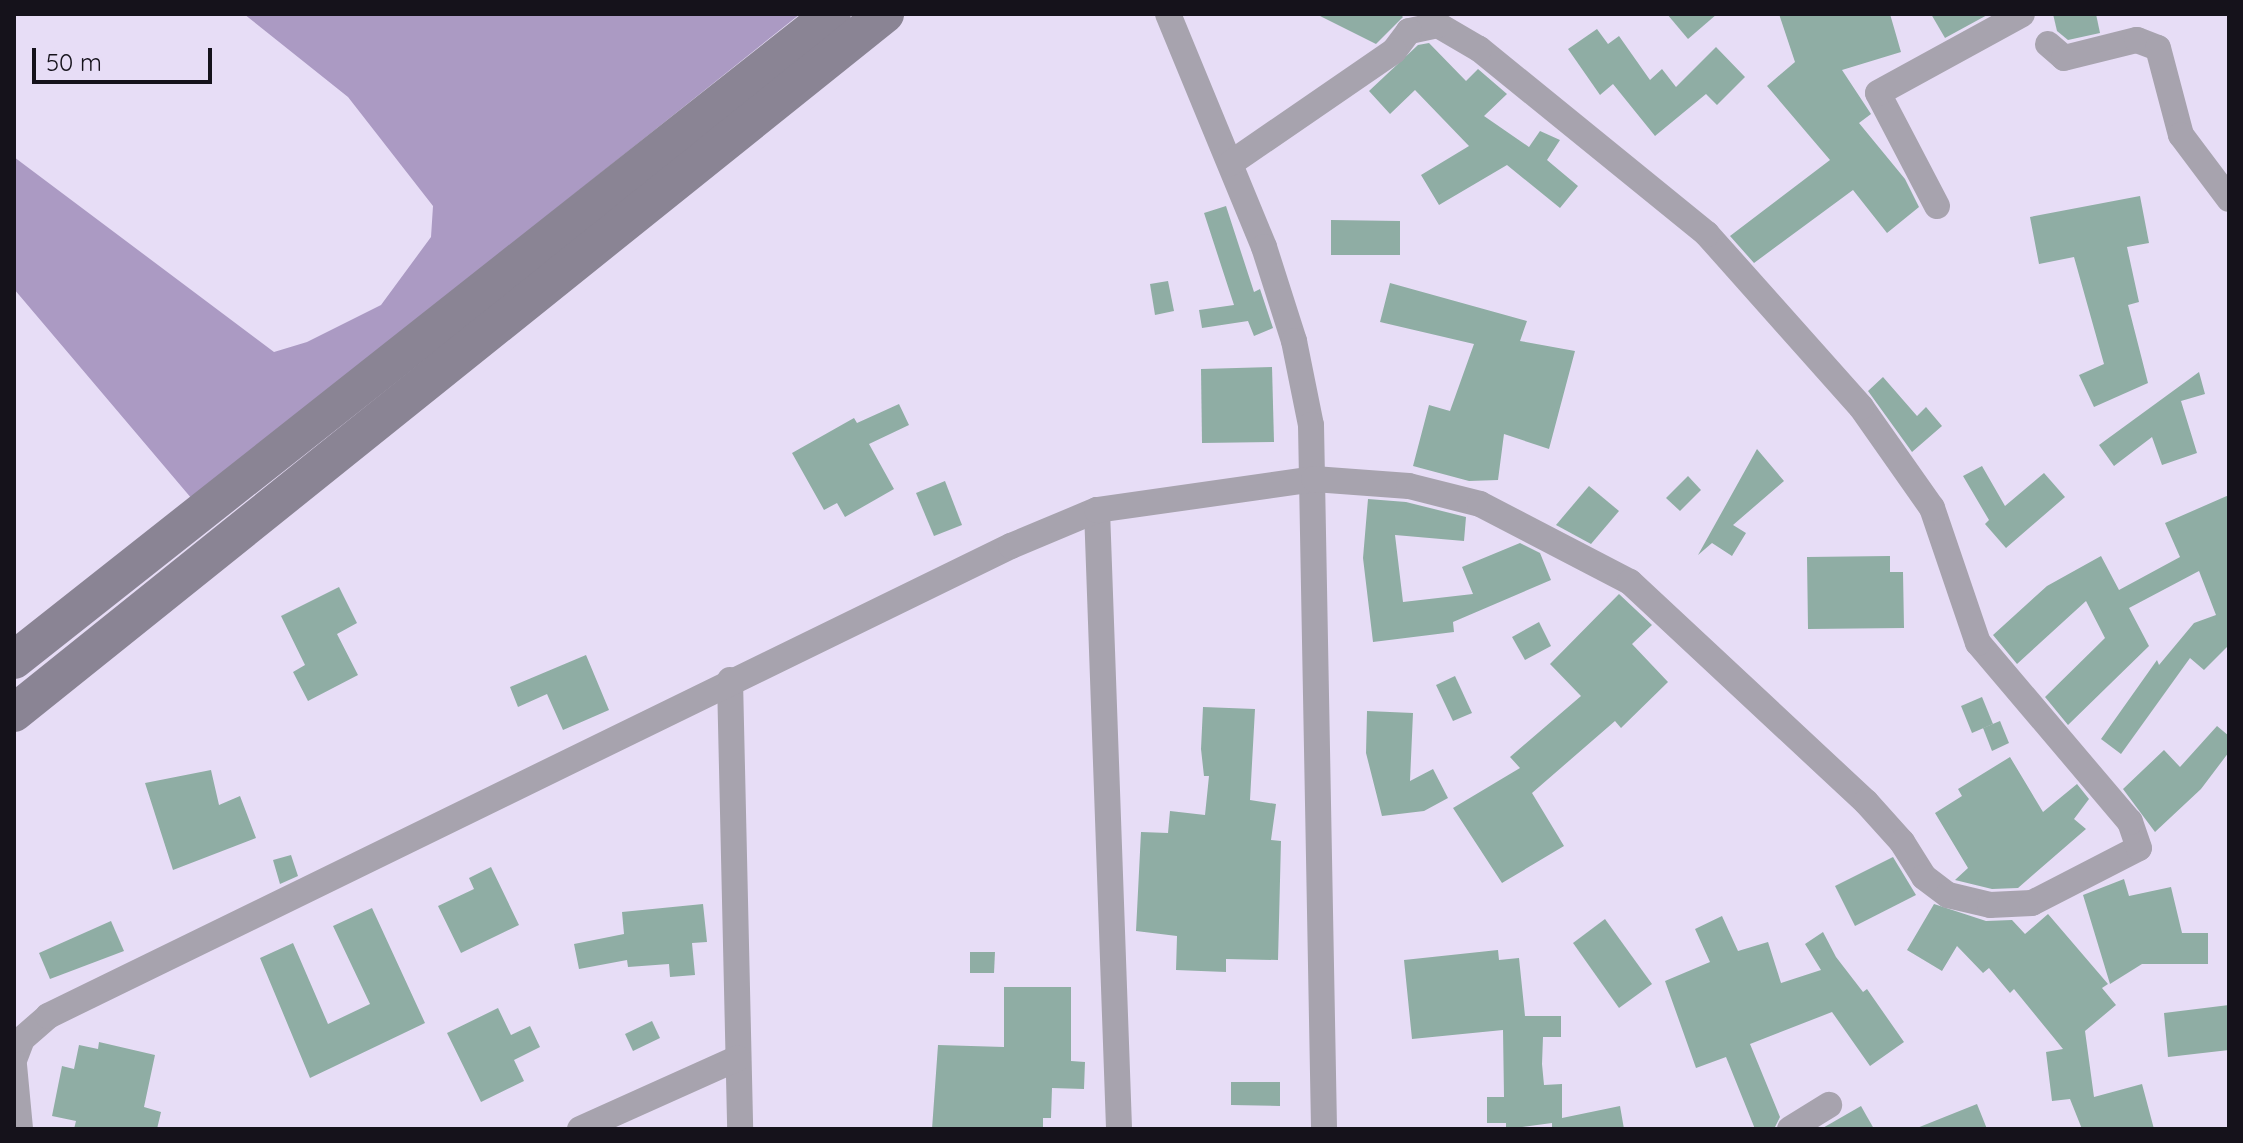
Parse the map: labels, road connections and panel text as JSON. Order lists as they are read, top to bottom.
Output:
{
  "scale_bar": "50 m"
}
